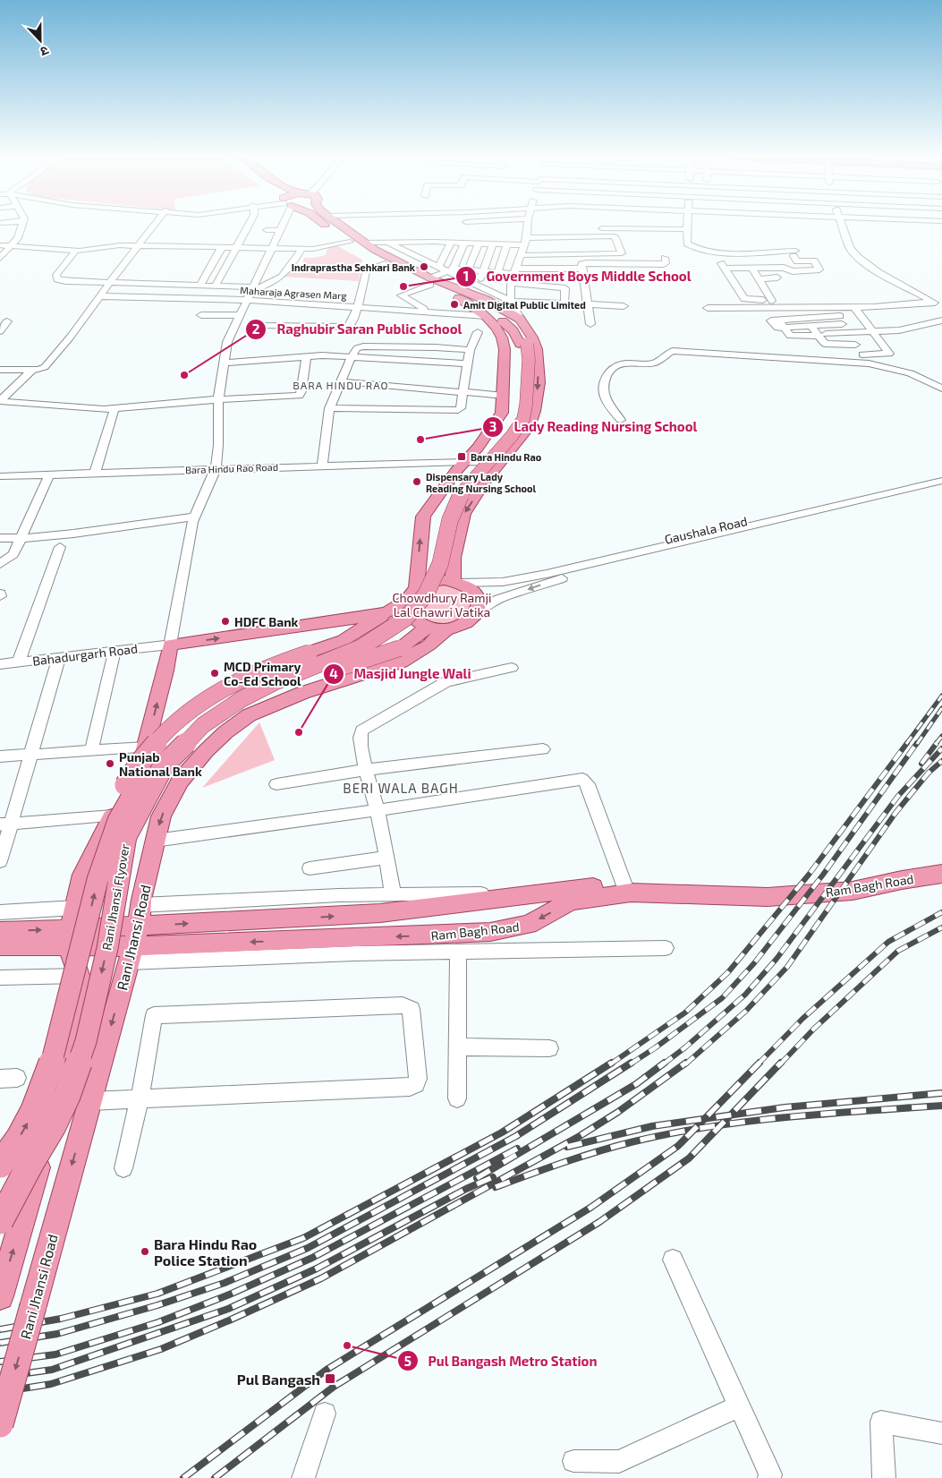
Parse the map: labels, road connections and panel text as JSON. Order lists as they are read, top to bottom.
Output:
{
  "streets": {
    "main road": ["Ram Bagh Road", "Rani Jhansi Flyover", "Rani Jhansi Road"],
    "street": [
      "Maharaja Agrasen Marg",
      "Bara Hindu Rao Road",
      "Gaushala Road",
      "Bahadurgarh Road"
    ]
  },
  "crossings": [
    ["Gaushala Road", "Rani Jhansi Road"],
    ["Ram Bagh Road", "Rani Jhansi Road"]
  ],
  "districts": ["BARA HINDU RAO", "BERI WALA BAGH"],
  "parks": ["Chowdhury Ramji Lal Chawri Vatika"],
  "places": {
    "other": [
      "Indraprastha Sehkari Bank",
      "Government Boys Middle School",
      "Amit Digital Public Limited",
      "Raghubir Saran Public School",
      "Lady Reading Nursing School",
      "Dispensary Lady Reading Nursing School",
      "HDFC Bank",
      "MCD Primary Co-Ed School",
      "Masjid Jungle Wali",
      "Punjab National Bank",
      "Bara Hindu Rao Police Station",
      "Pul Bangash Metro Station"
    ],
    "transit": ["Bara Hindu Rao", "Pul Bangash"]
  },
  "north": "bottom"
}
